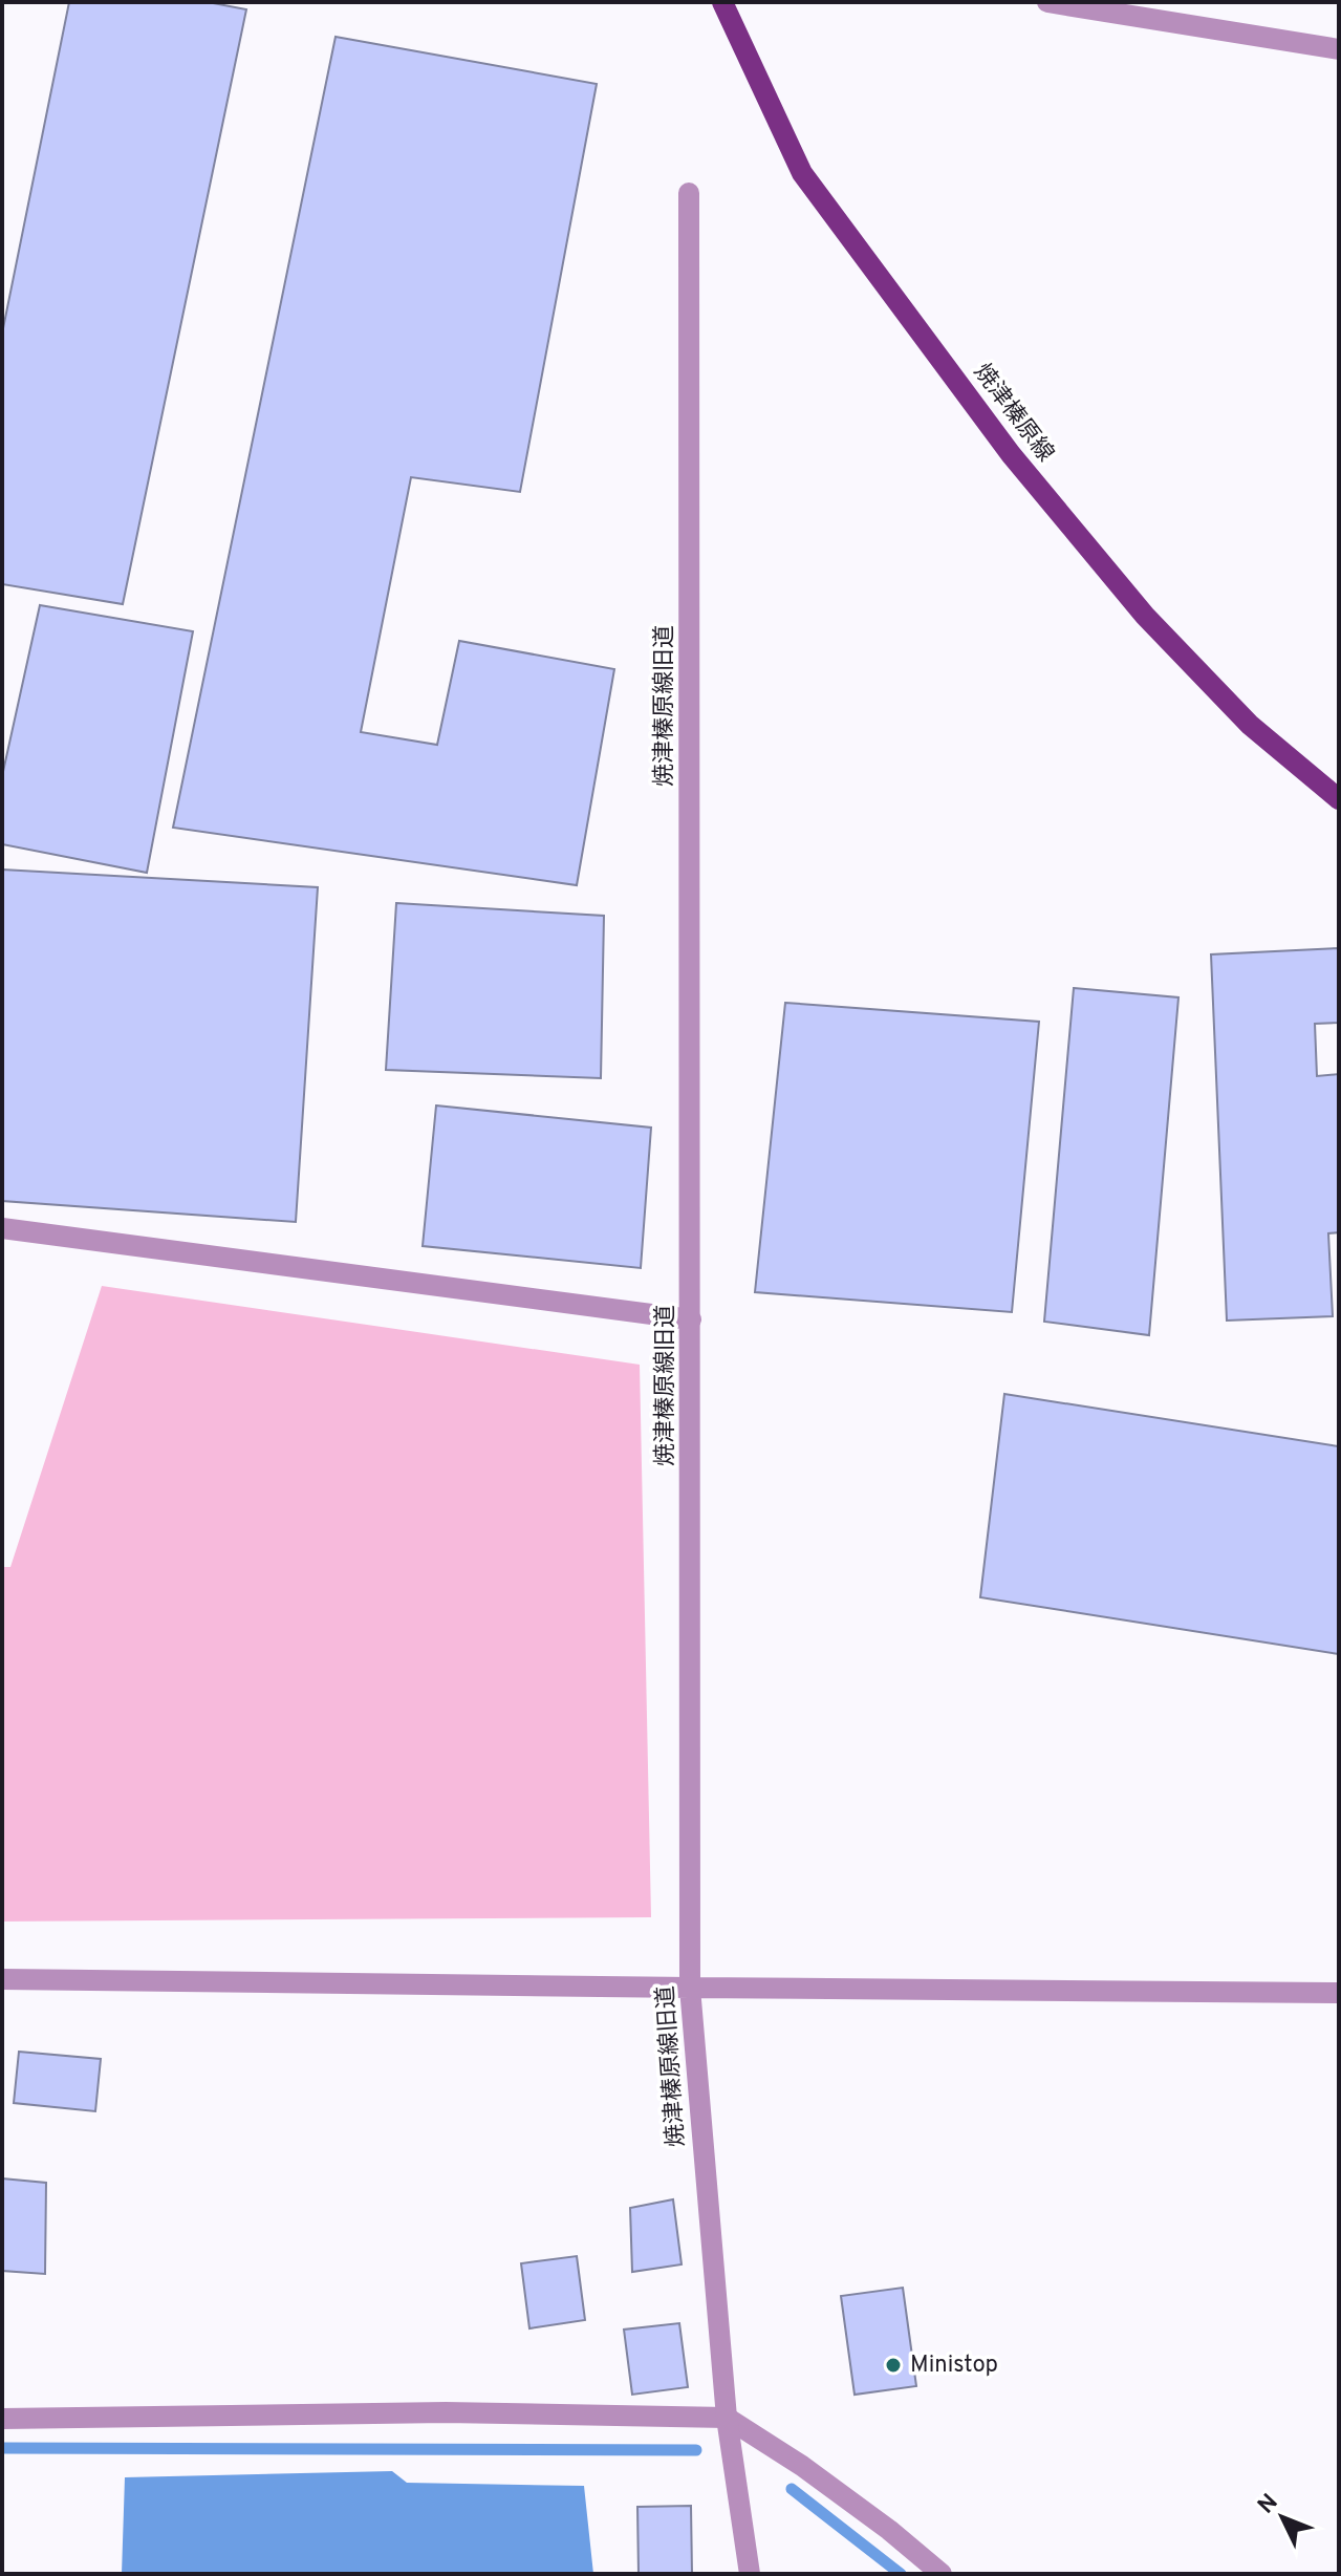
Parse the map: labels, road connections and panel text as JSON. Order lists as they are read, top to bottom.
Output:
{
  "streets": {
    "main road": ["焼津榛原線"],
    "street": ["焼津榛原線旧道"]
  },
  "places": ["Ministop"],
  "north": "top left"
}
